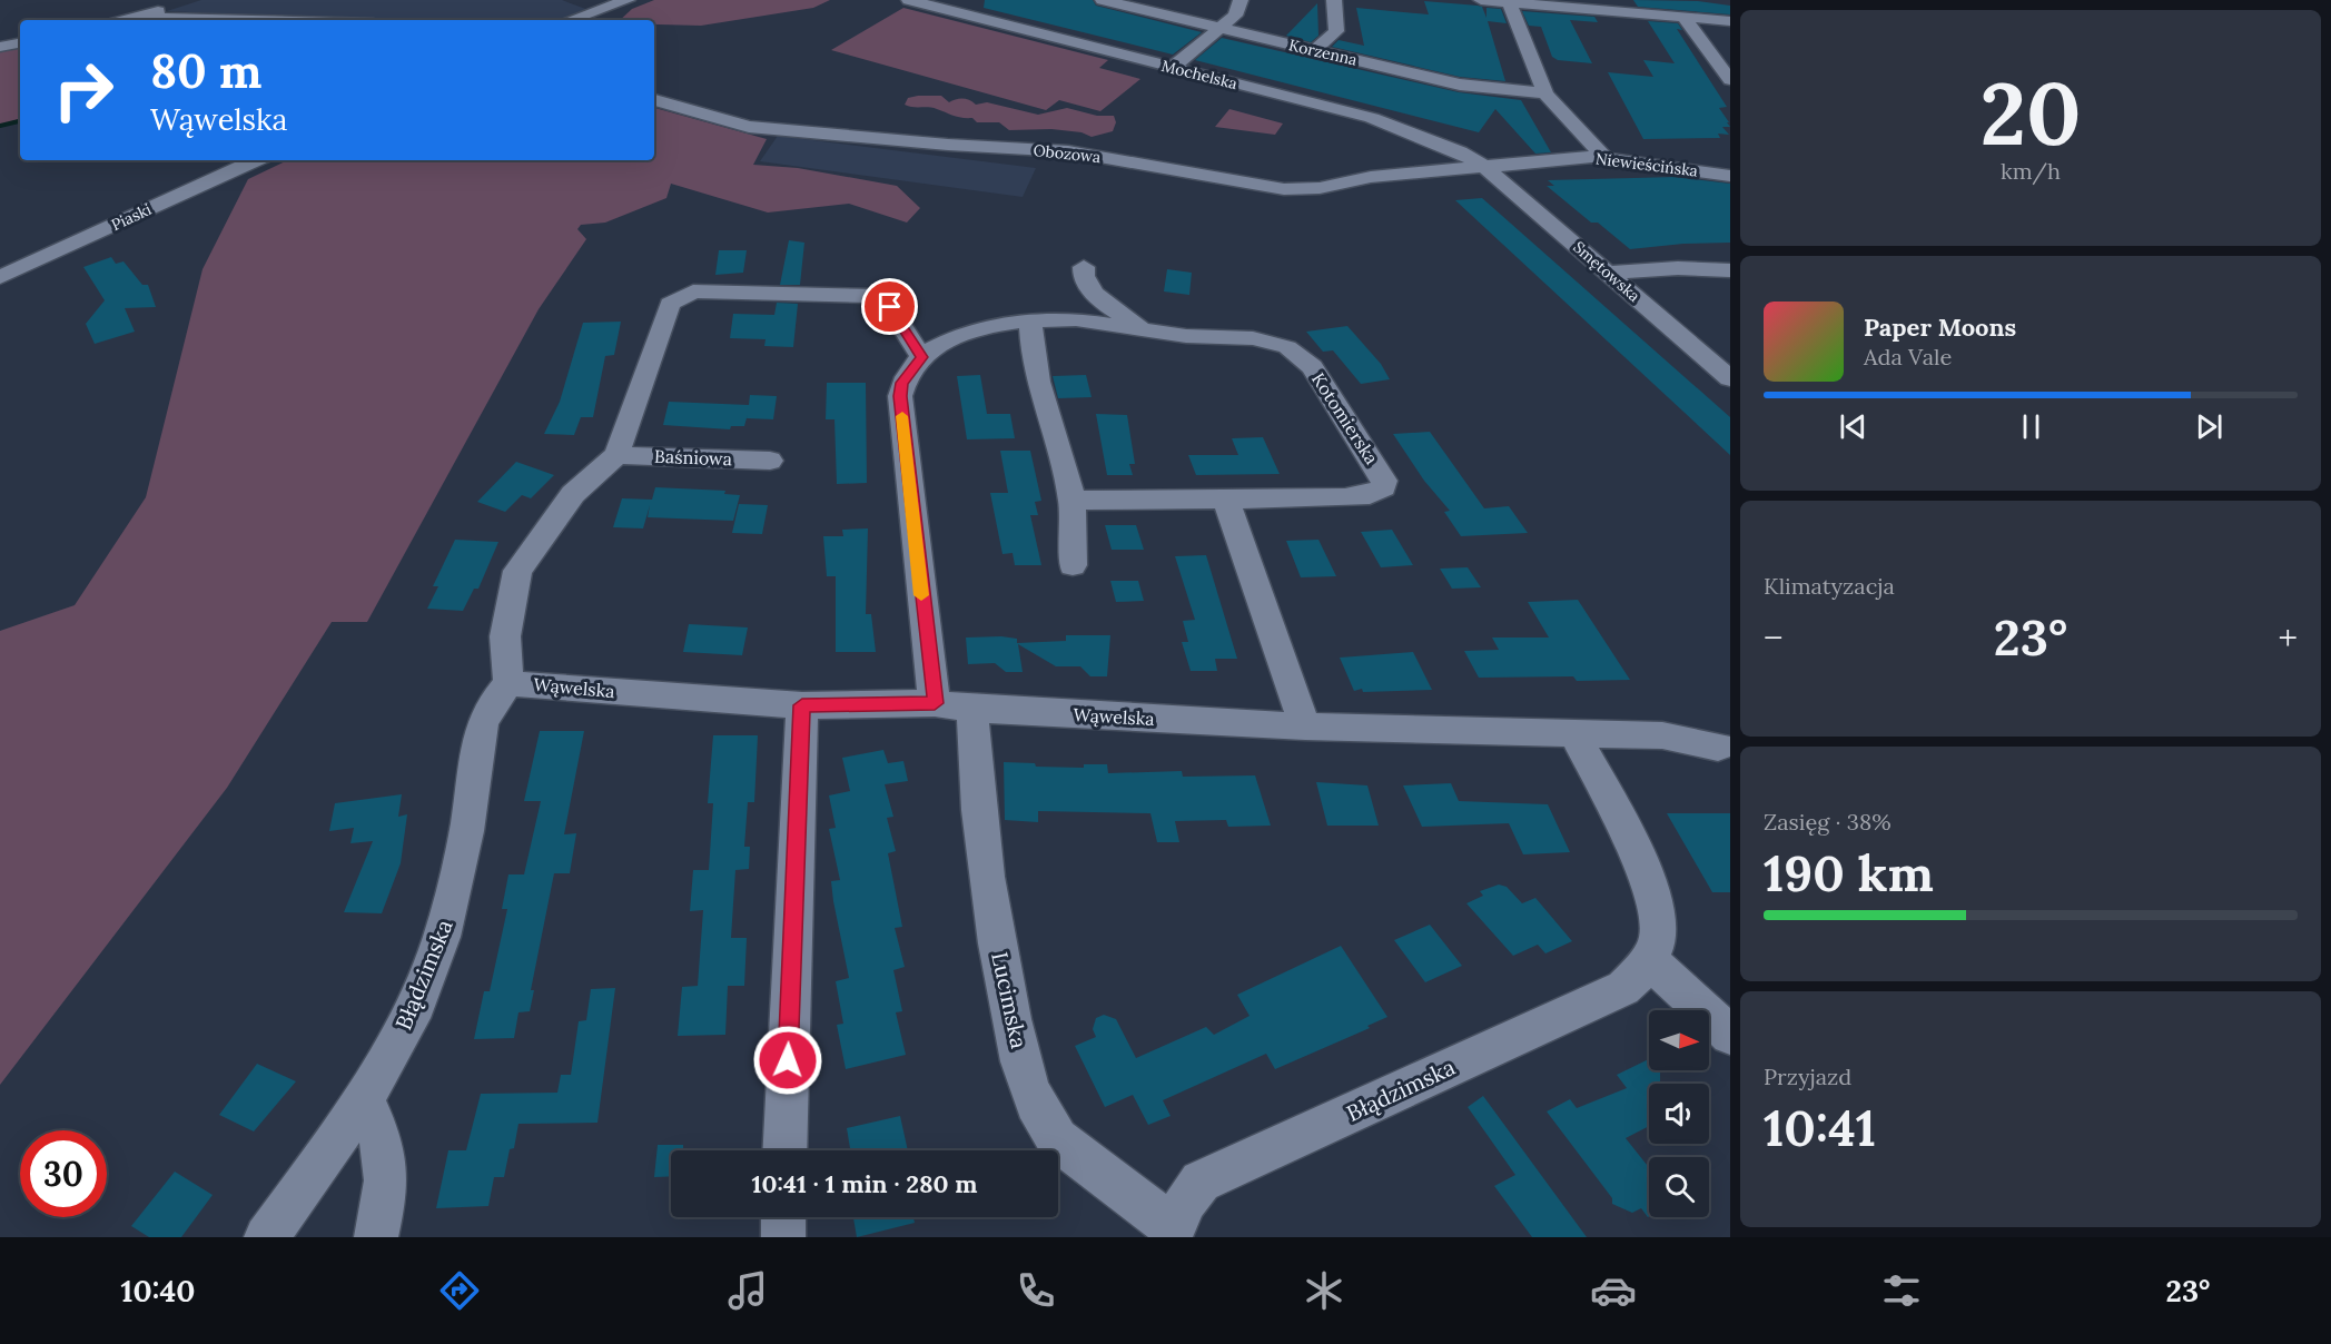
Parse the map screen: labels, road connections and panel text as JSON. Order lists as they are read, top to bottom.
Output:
{
  "streets": {
    "street": [
      "Korzenna",
      "Mochelska",
      "Obozowa",
      "Niewieścińska",
      "Piaski",
      "Smętowska",
      "Kotomierska",
      "Baśniowa",
      "Wąwelska",
      "Błądzimska",
      "Lucimska"
    ]
  },
  "crossings": [
    ["Mochelska", "Obozowa"],
    ["Mochelska", "Niewieścińska"],
    ["Mochelska", "Smętowska"],
    ["Obozowa", "Niewieścińska"],
    ["Obozowa", "Smętowska"],
    ["Niewieścińska", "Smętowska"],
    ["Kotomierska", "Lucimska"],
    ["Wąwelska", "Błądzimska"],
    ["Wąwelska", "Lucimska"],
    ["Błądzimska", "Lucimska"]
  ],
  "north": "right",
  "page": {
    "tile": [
      ["20", "km/h"],
      "Klimatyzacja",
      ["Zasięg · 38%", "190 km"],
      ["Przyjazd", "10:41"]
    ],
    "turn": ["80 m", "Wąwelska"],
    "song": ["Paper Moons", "Ada Vale"],
    "heat": ["−", "23°", "+"],
    "limit": "30",
    "trip": "10:41 · 1 min · 280 m",
    "tabs": ["10:40", "23°"]
  }
}
